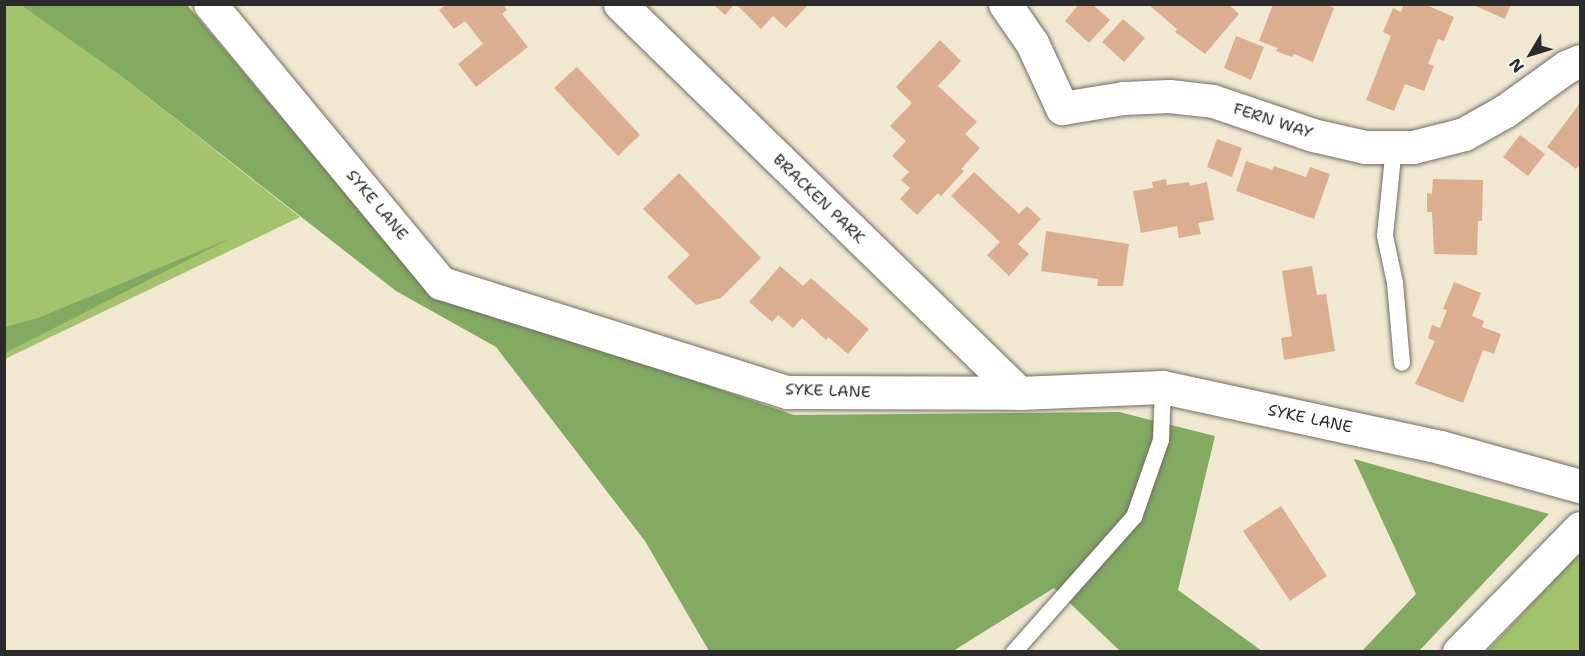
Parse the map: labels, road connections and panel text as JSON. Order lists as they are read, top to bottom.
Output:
{
  "streets": {
    "street": ["FERN WAY", "BRACKEN PARK", "SYKE LANE"]
  },
  "crossings": [
    ["BRACKEN PARK", "SYKE LANE"]
  ],
  "north": "bottom left"
}
